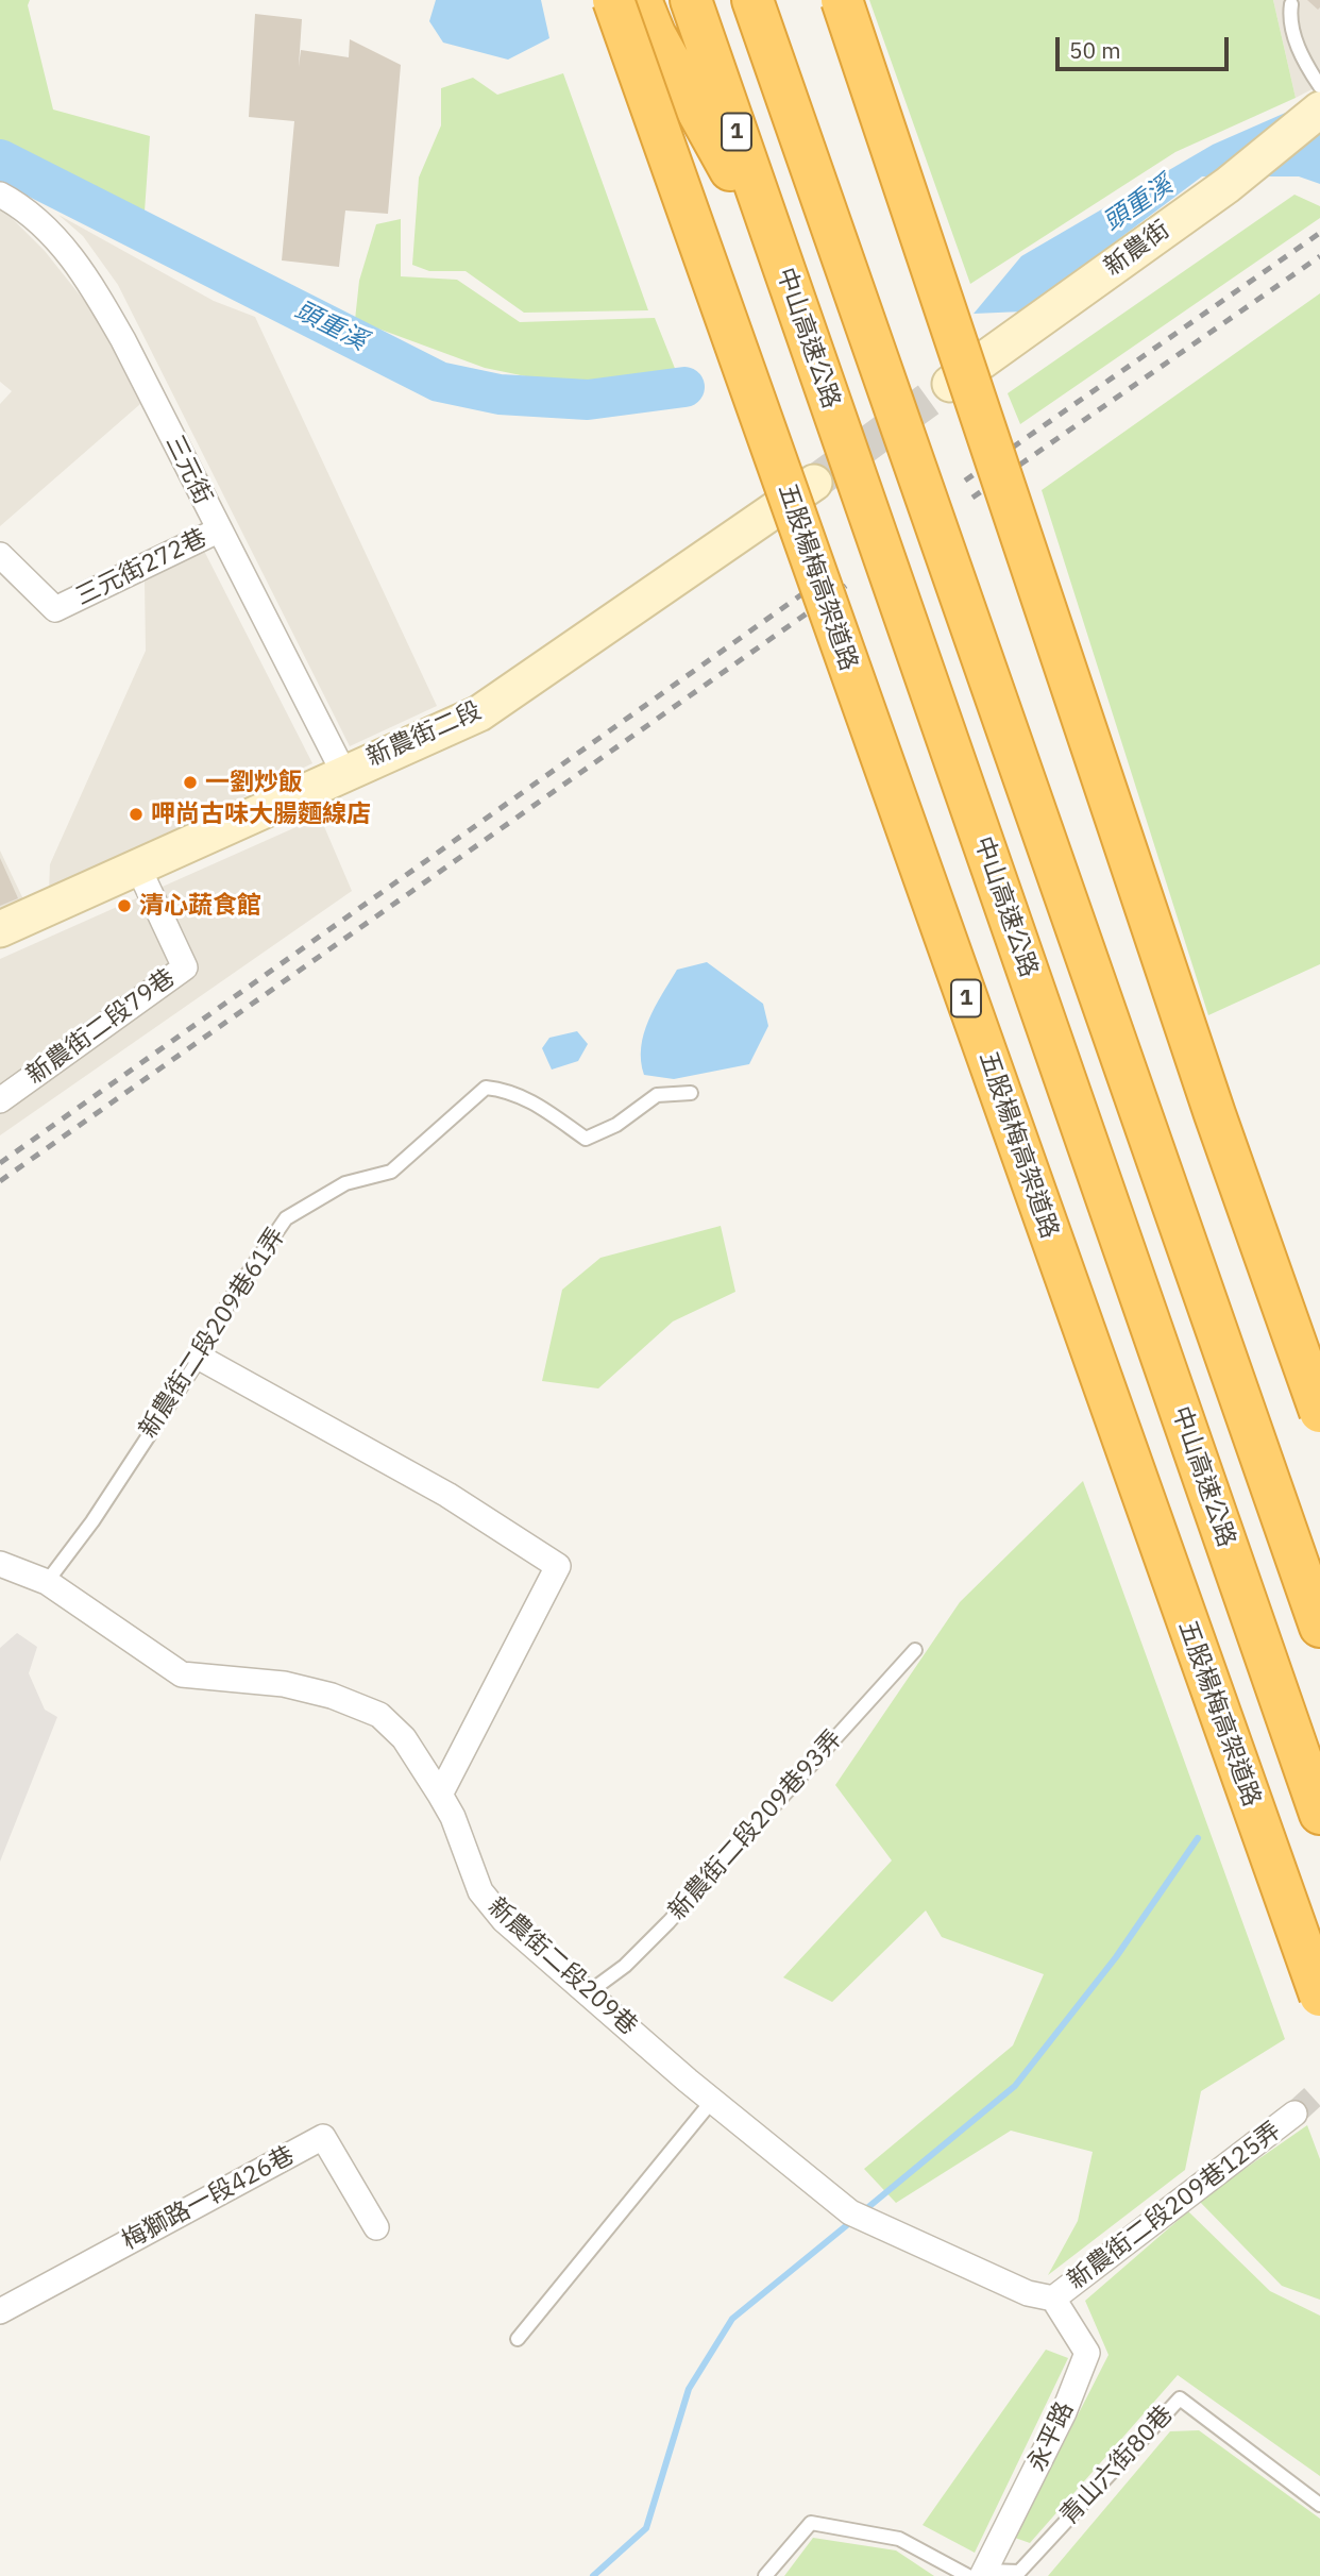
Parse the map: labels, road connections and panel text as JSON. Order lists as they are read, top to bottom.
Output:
{
  "streets": {
    "highway": ["1", "中山高速公路", "五股楊梅高架道路"],
    "street": [
      "新農街",
      "三元街",
      "三元街272巷",
      "新農街二段",
      "新農街二段79巷",
      "新農街二段209巷",
      "梅獅路一段426巷",
      "新農街二段209巷125弄",
      "永平路"
    ],
    "lane": ["新農街二段209巷61弄", "新農街二段209巷93弄", "青山六街80巷"]
  },
  "crossings": [
    ["三元街", "三元街272巷"],
    ["三元街", "新農街二段"],
    ["新農街二段", "新農街二段79巷"],
    ["新農街二段209巷61弄", "新農街二段209巷"],
    ["新農街二段209巷93弄", "新農街二段209巷"],
    ["新農街二段209巷", "新農街二段209巷125弄"],
    ["新農街二段209巷", "永平路"],
    ["新農街二段209巷125弄", "永平路"],
    ["永平路", "青山六街80巷"]
  ],
  "water": ["頭重溪"],
  "places": ["一劉炒飯", "呷尚古味大腸麵線店", "清心蔬食館"],
  "scale_bar": "50 m"
}
